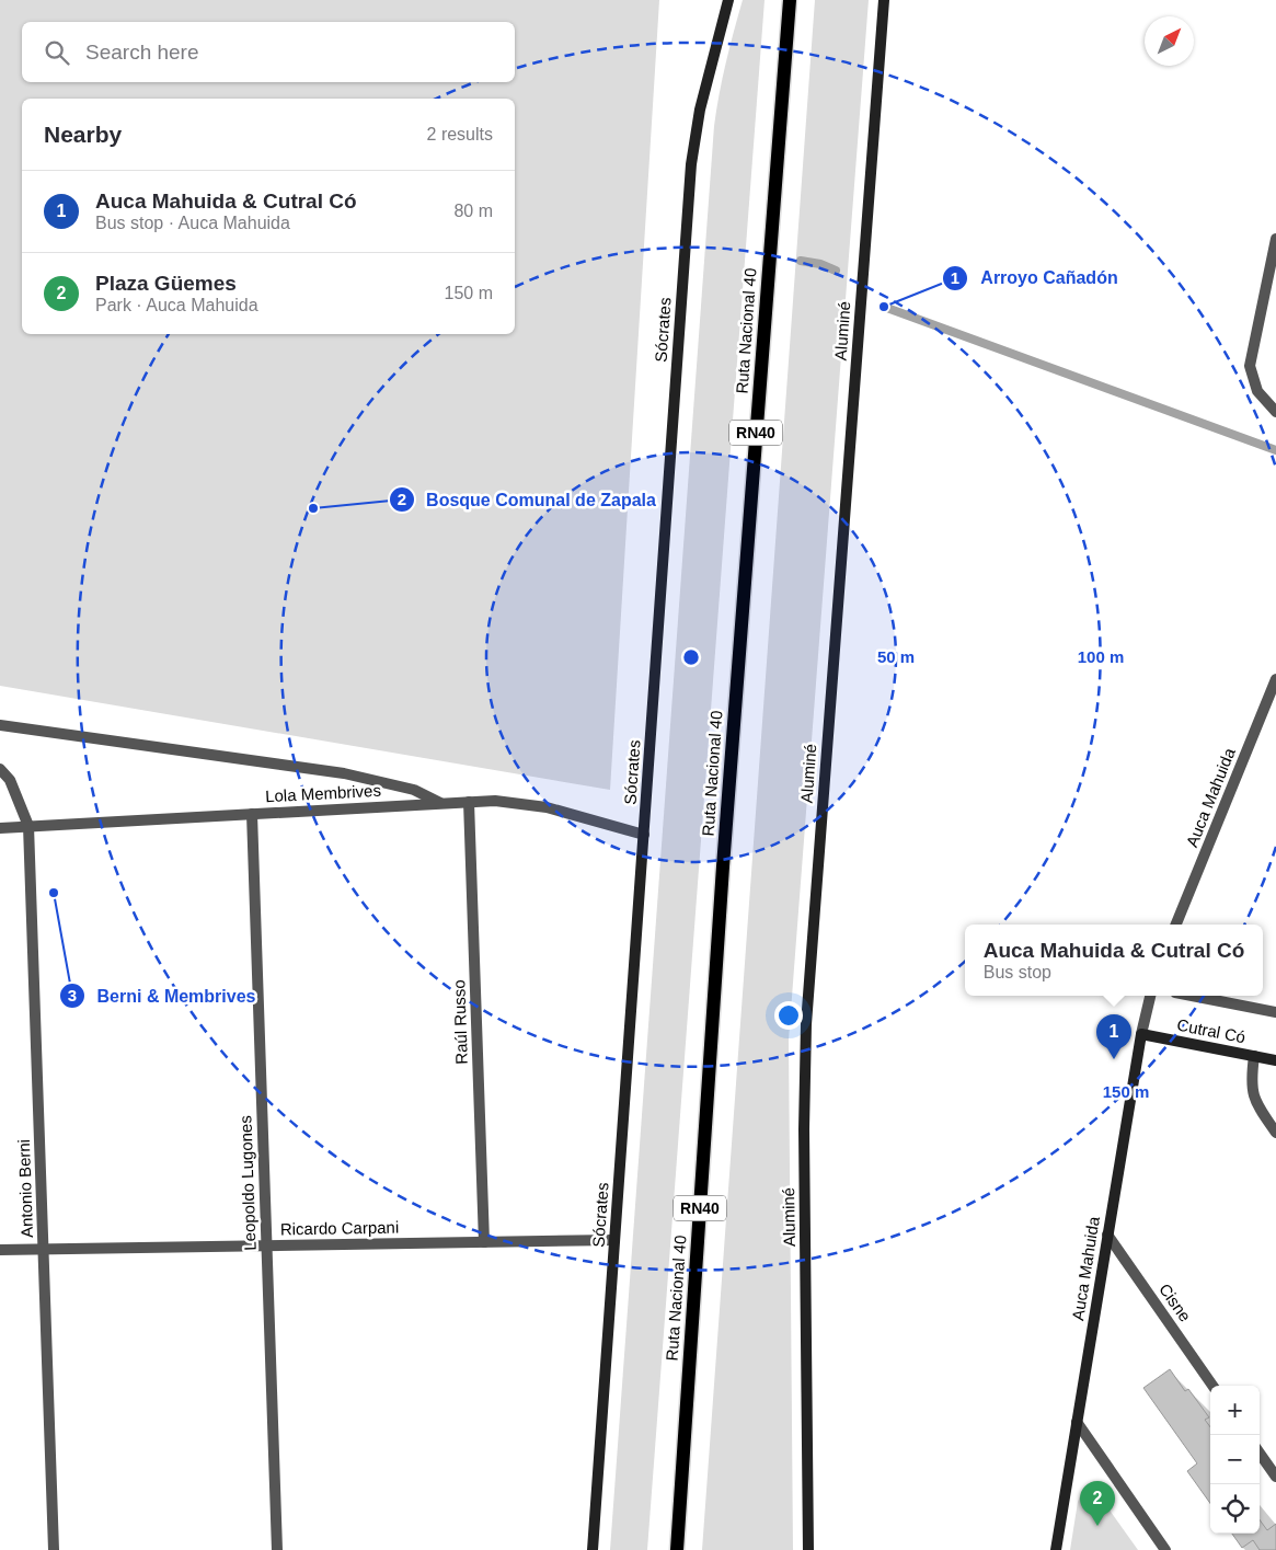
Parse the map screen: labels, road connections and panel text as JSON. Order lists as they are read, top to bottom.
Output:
{
  "streets": {
    "main road": ["Ruta Nacional 40", "RN40"],
    "street": [
      "Sócrates",
      "Aluminé",
      "Lola Membrives",
      "Auca Mahuida",
      "Raúl Russo",
      "Cutral Có",
      "Leopoldo Lugones",
      "Antonio Berni",
      "Ricardo Carpani",
      "Cisne"
    ]
  },
  "crossings": [
    ["Sócrates", "Lola Membrives"],
    ["Sócrates", "Ricardo Carpani"],
    ["Lola Membrives", "Raúl Russo"],
    ["Lola Membrives", "Leopoldo Lugones"],
    ["Lola Membrives", "Antonio Berni"],
    ["Auca Mahuida", "Cutral Có"],
    ["Auca Mahuida", "Cisne"],
    ["Raúl Russo", "Ricardo Carpani"],
    ["Leopoldo Lugones", "Ricardo Carpani"],
    ["Antonio Berni", "Ricardo Carpani"]
  ],
  "places": ["Arroyo Cañadón", "Bosque Comunal de Zapala", "Berni & Membrives"],
  "north": "top right",
  "page": {
    "search": "Search here",
    "heading": ["Nearby", "2 results"],
    "list": [
      {
        "mark": "1",
        "name": "Auca Mahuida & Cutral Có",
        "note": "Bus stop · Auca Mahuida",
        "value": "80 m"
      },
      {
        "mark": "2",
        "name": "Plaza Güemes",
        "note": "Park · Auca Mahuida",
        "value": "150 m"
      }
    ],
    "popup": ["Auca Mahuida & Cutral Có", "Bus stop"],
    "pins": ["1", "2"],
    "map_buttons": ["+", "−"]
  },
  "rings": ["50 m", "100 m", "150 m"]
}
